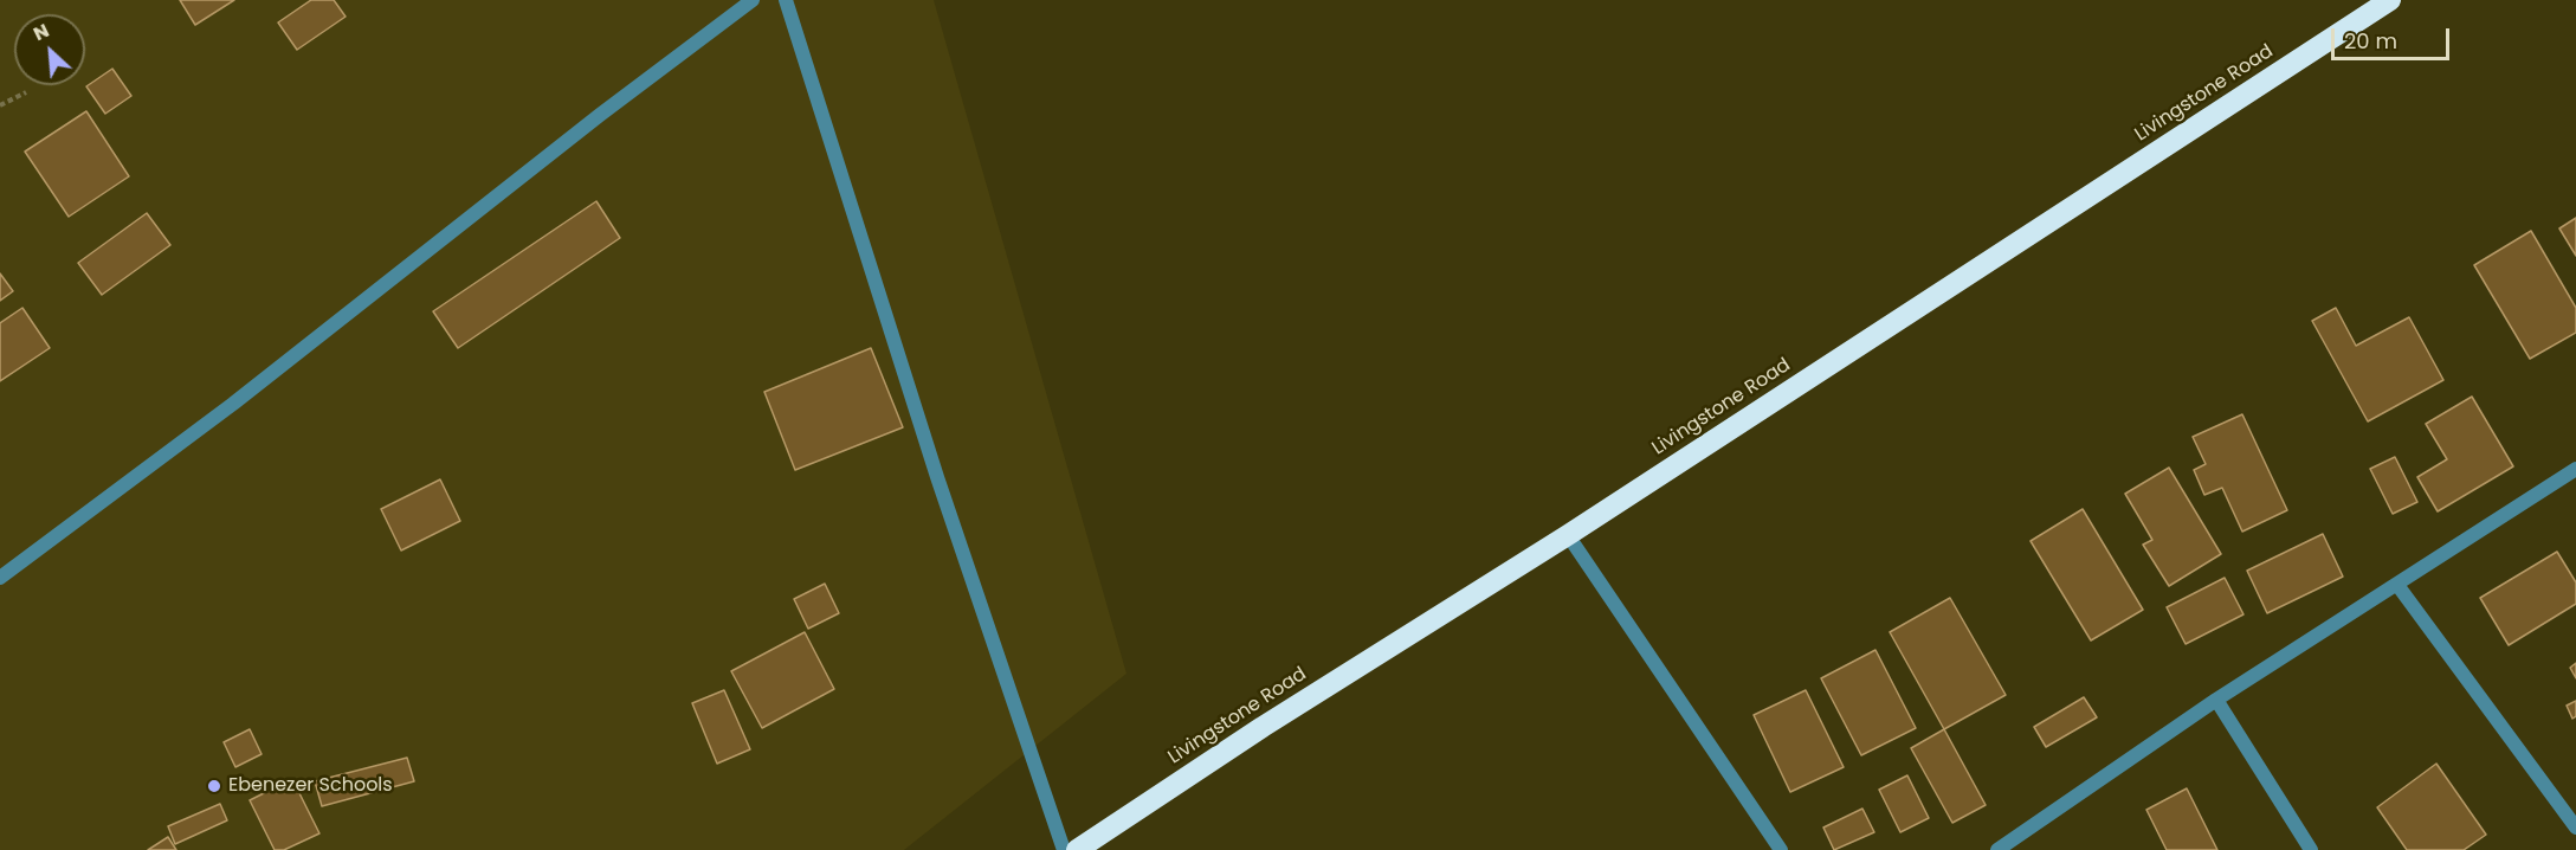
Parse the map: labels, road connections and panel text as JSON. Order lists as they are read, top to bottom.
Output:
{
  "streets": {
    "highway": ["Livingstone Road"]
  },
  "places": ["Ebenezer Schools"],
  "scale_bar": "20 m",
  "north": "top left"
}
